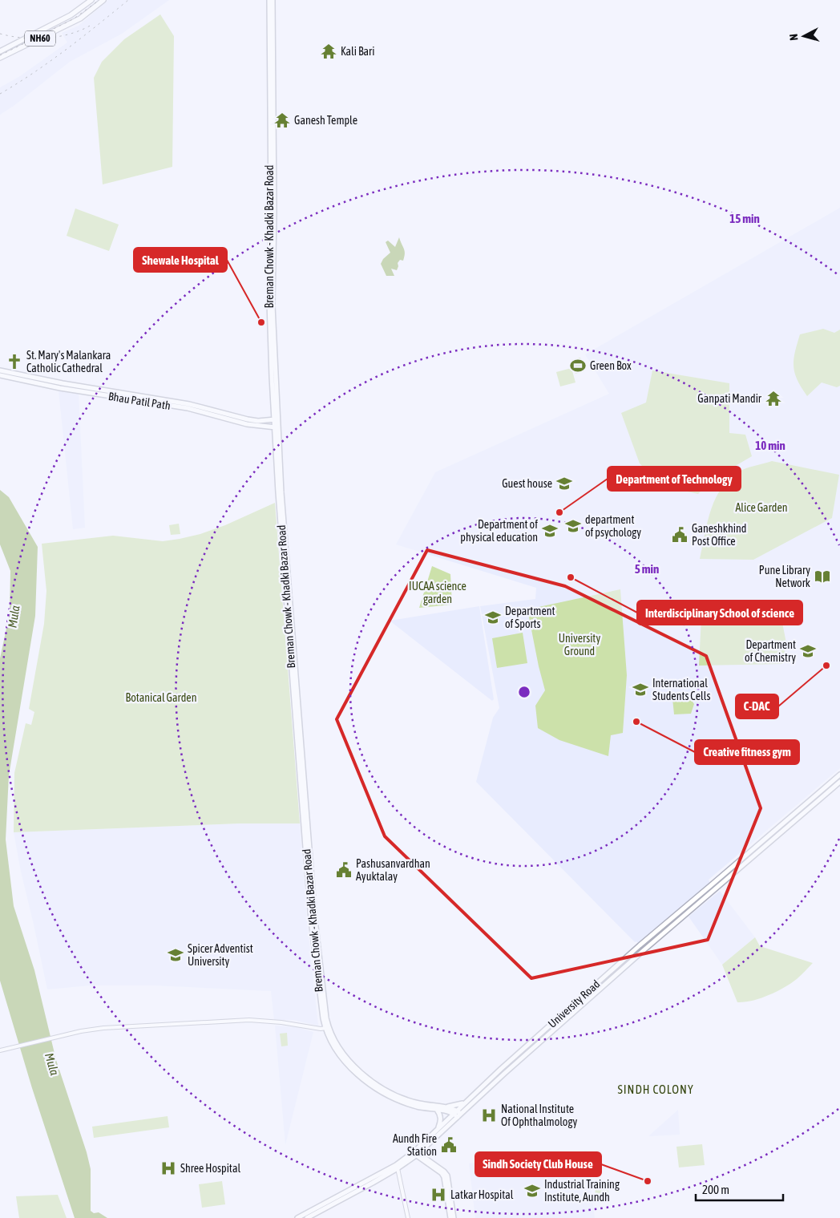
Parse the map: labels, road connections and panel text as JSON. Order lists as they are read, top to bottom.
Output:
{
  "streets": {
    "highway": ["NH60"],
    "main road": ["Breman Chowk - Khadki Bazar Road", "Bhau Patil Path", "University Road"]
  },
  "crossings": [
    ["Breman Chowk - Khadki Bazar Road", "Bhau Patil Path"],
    ["Breman Chowk - Khadki Bazar Road", "University Road"]
  ],
  "districts": ["SINDH COLONY"],
  "water": ["Mula"],
  "parks": [
    "Alice Garden",
    "IUCAA science garden",
    "University Ground",
    "Botanical Garden"
  ],
  "places": {
    "temple": ["Kali Bari", "Ganesh Temple", "Ganpati Mandir"],
    "other": [
      "Shewale Hospital",
      "Department of Technology",
      "Interdisciplinary School of science",
      "C-DAC",
      "Creative fitness gym",
      "Sindh Society Club House"
    ],
    "church": ["St. Mary's Malankara Catholic Cathedral"],
    "sports": ["Green Box"],
    "school or university": [
      "Guest house",
      "department of psychology",
      "Department of physical education",
      "Department of Sports",
      "Department of Chemistry",
      "International Students Cells",
      "Spicer Adventist University",
      "Industrial Training Institute, Aundh"
    ],
    "public building": ["Ganeshkhind Post Office", "Pashusanvardhan Ayuktalay", "Aundh Fire Station"],
    "library": ["Pune Library Network"],
    "hospital": ["National Institute Of Ophthalmology", "Shree Hospital", "Latkar Hospital"]
  },
  "scale_bar": "200 m",
  "north": "left",
  "rings": ["15 min", "10 min", "5 min"]
}
